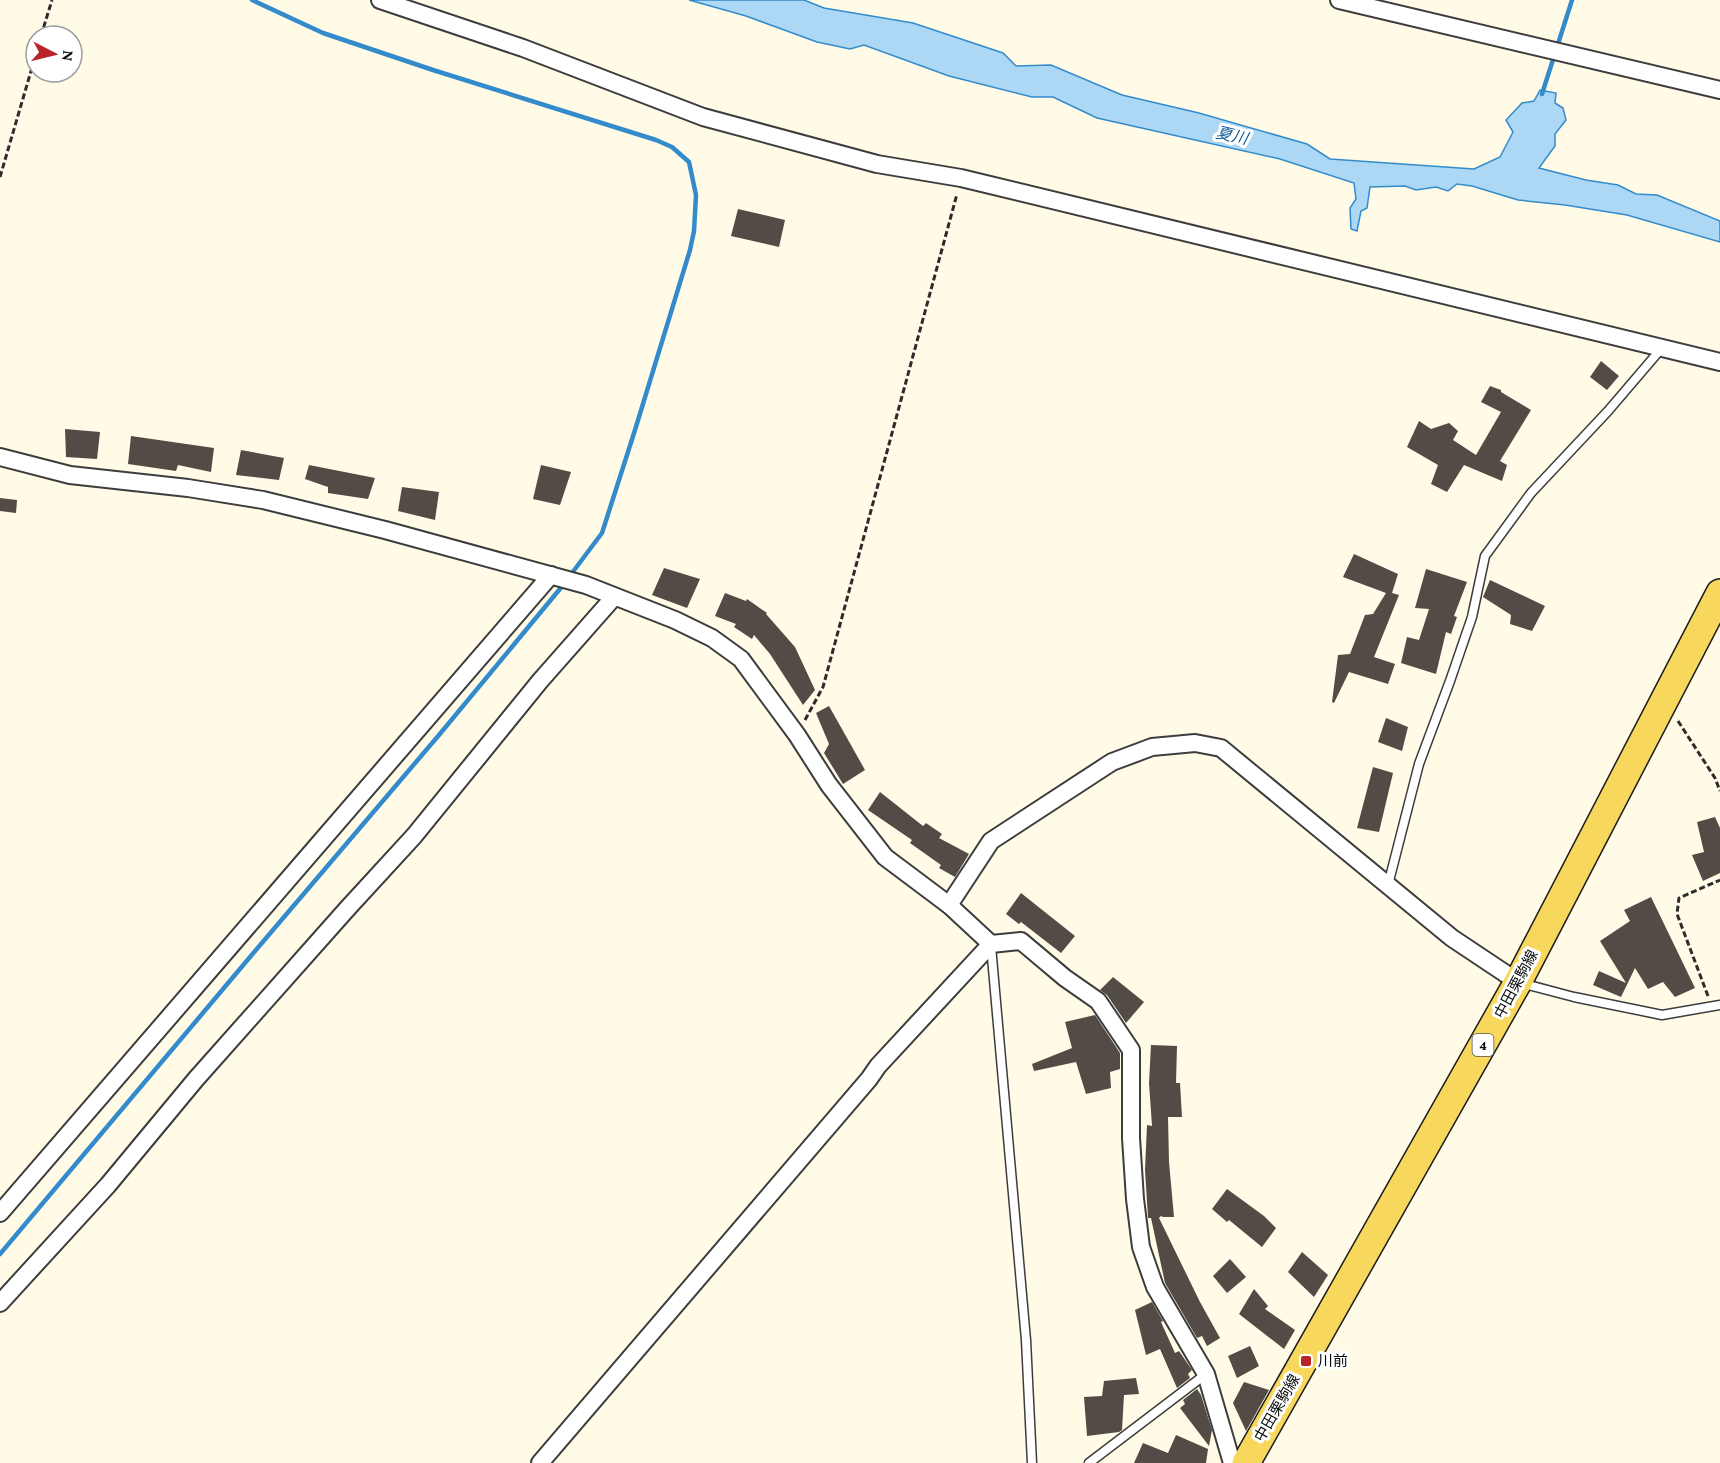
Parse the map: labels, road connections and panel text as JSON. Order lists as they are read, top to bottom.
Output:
{
  "streets": {
    "main road": ["中田栗駒線", "4"]
  },
  "water": ["夏川"],
  "places": {
    "transit": ["川前"]
  },
  "north": "right"
}
